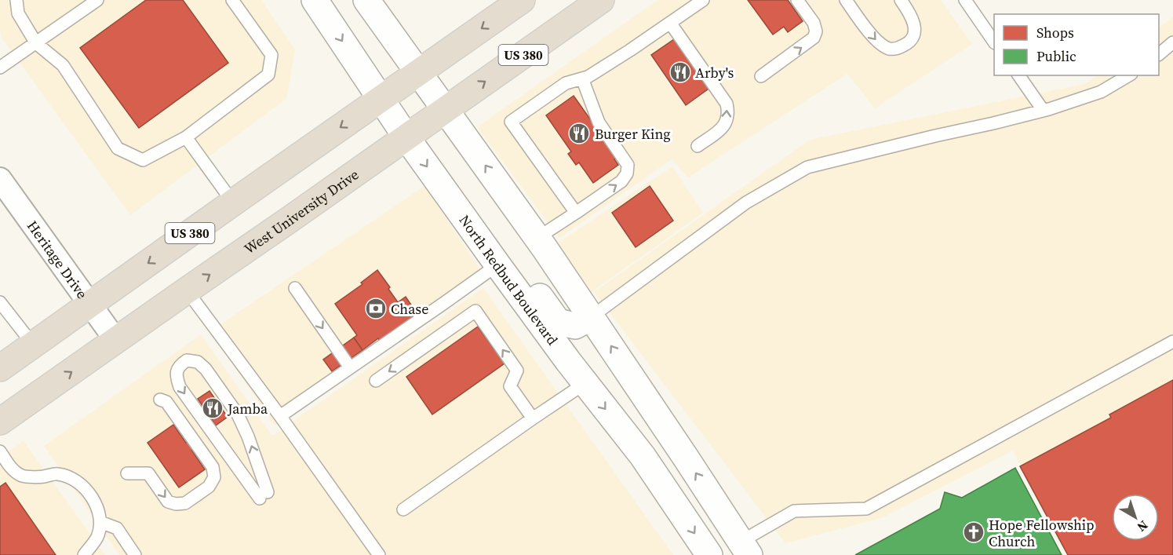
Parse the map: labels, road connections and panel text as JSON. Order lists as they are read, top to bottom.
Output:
{
  "streets": {
    "highway": ["US 380", "West University Drive"],
    "street": ["Heritage Drive", "North Redbud Boulevard"]
  },
  "crossings": [
    ["US 380", "Heritage Drive"],
    ["US 380", "North Redbud Boulevard"],
    ["West University Drive", "Heritage Drive"],
    ["West University Drive", "North Redbud Boulevard"]
  ],
  "places": {
    "restaurant": ["Arby's", "Burger King", "Jamba"],
    "bank": ["Chase"],
    "church": ["Hope Fellowship Church"]
  },
  "legend": ["Shops", "Public"],
  "north": "bottom right"
}
